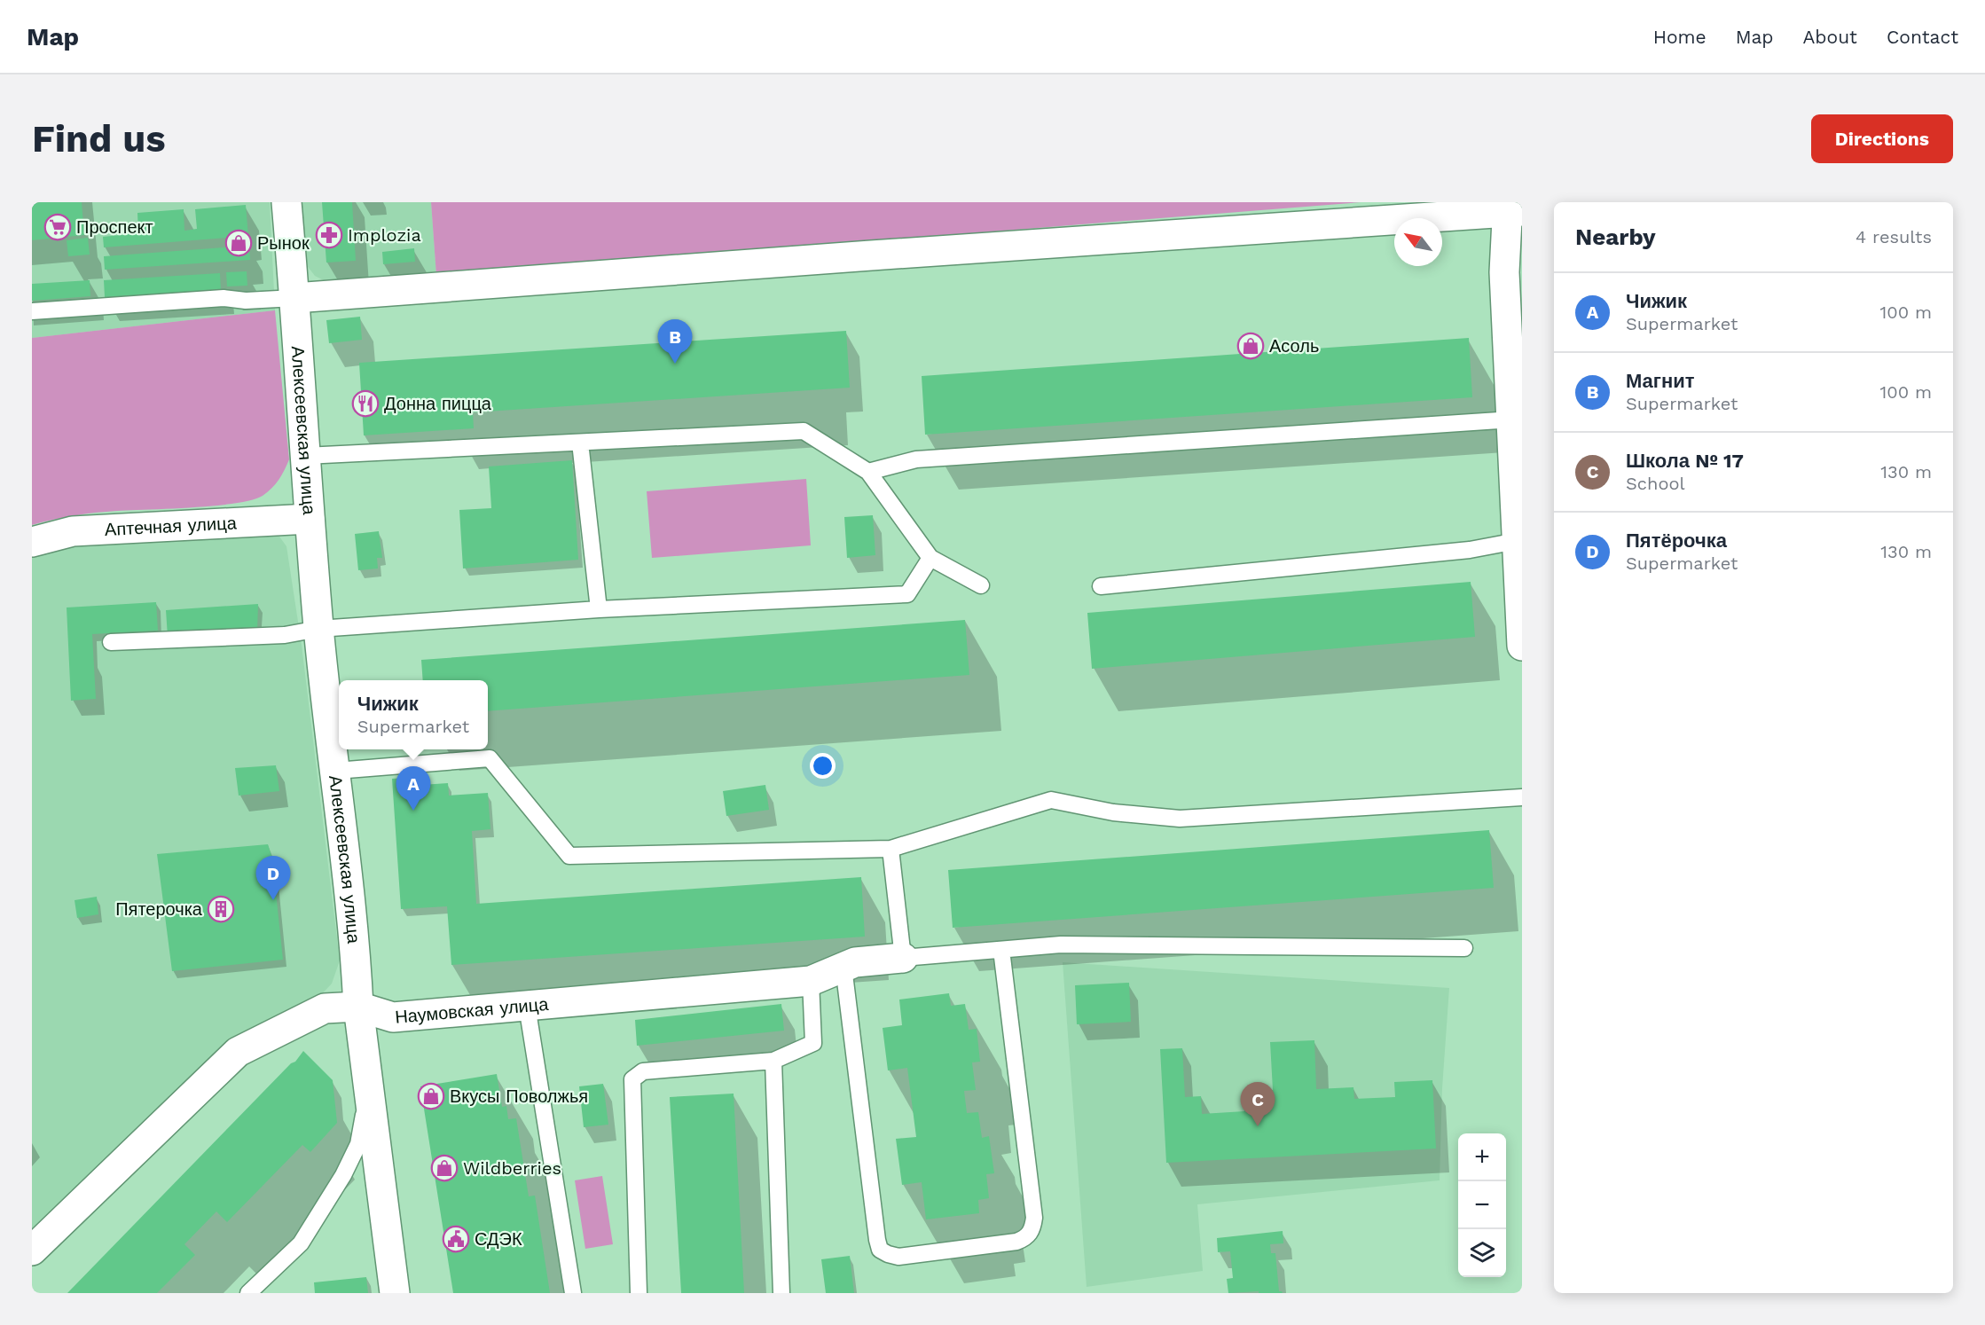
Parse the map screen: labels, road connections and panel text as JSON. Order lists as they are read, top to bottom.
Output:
{
  "streets": {
    "street": ["Алексеевская улица", "Аптечная улица", "Наумовская улица"]
  },
  "crossings": [
    ["Алексеевская улица", "Аптечная улица"],
    ["Алексеевская улица", "Наумовская улица"]
  ],
  "places": {
    "supermarket": ["Проспект"],
    "pharmacy": ["Implozia"],
    "shop": [
      "Рынок",
      "Асоль",
      "Вкусы Поволжья",
      "Wildberries"
    ],
    "restaurant": ["Донна пицца"],
    "building": ["Пятерочка"],
    "public building": ["СДЭК"]
  },
  "north": "top left",
  "page": {
    "header": "Map",
    "nav": [
      "Home",
      "Map",
      "About",
      "Contact"
    ],
    "buttons": "Directions",
    "title": "Find us",
    "heading": ["Nearby", "4 results"],
    "list": [
      {
        "mark": "A",
        "name": "Чижик",
        "note": "Supermarket",
        "value": "100 m"
      },
      {
        "mark": "B",
        "name": "Магнит",
        "note": "Supermarket",
        "value": "100 m"
      },
      {
        "mark": "C",
        "name": "Школа № 17",
        "note": "School",
        "value": "130 m"
      },
      {
        "mark": "D",
        "name": "Пятёрочка",
        "note": "Supermarket",
        "value": "130 m"
      }
    ],
    "pins": [
      "B",
      "A",
      "D",
      "C"
    ],
    "popup": ["Чижик", "Supermarket"],
    "map_buttons": ["+", "−"]
  }
}
